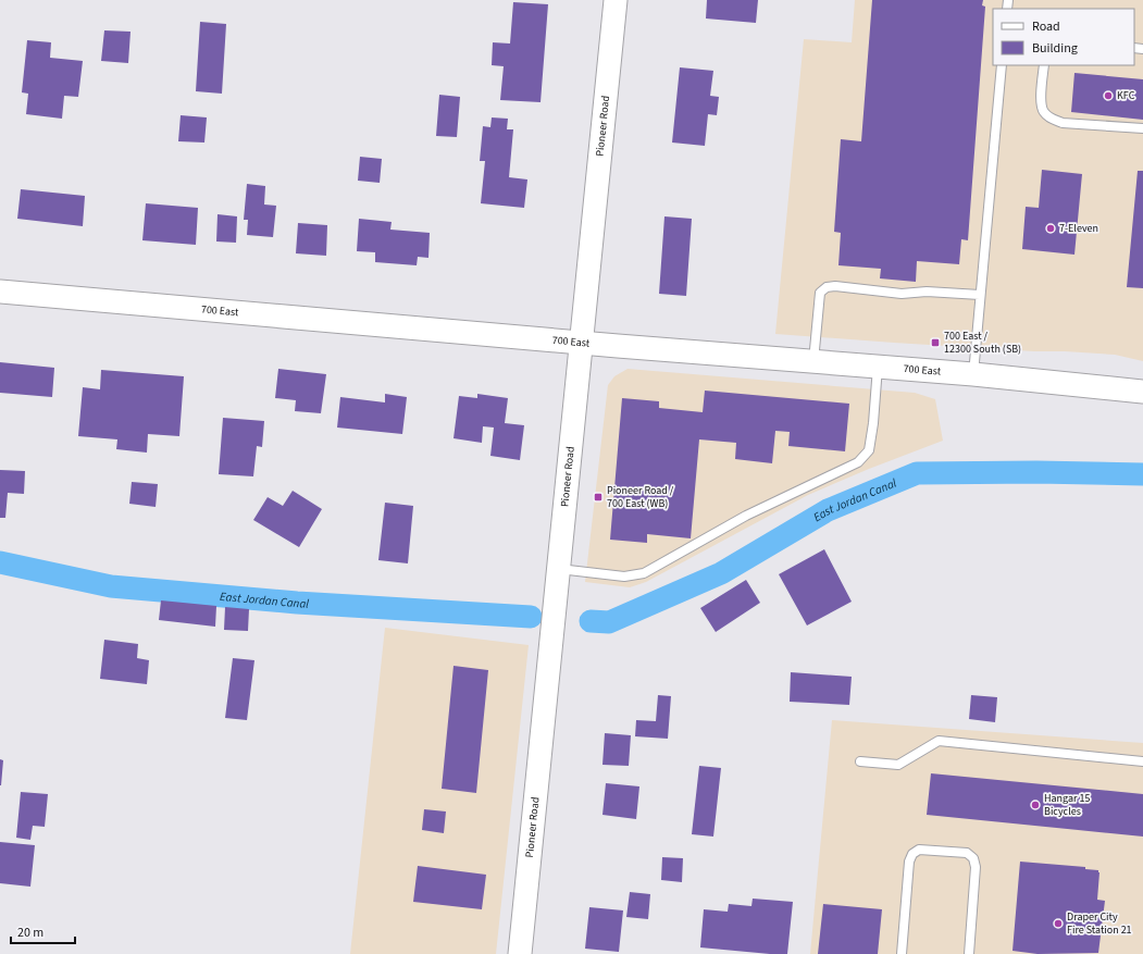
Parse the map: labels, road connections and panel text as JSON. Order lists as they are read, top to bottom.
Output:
{
  "streets": {
    "street": ["Pioneer Road", "700 East"]
  },
  "crossings": [
    ["Pioneer Road", "700 East"]
  ],
  "water": ["East Jordan Canal"],
  "places": {
    "other": [
      "KFC",
      "7-Eleven",
      "Hangar 15 Bicycles",
      "Draper City Fire Station 21"
    ],
    "transit": ["700 East / 12300 South (SB)", "Pioneer Road / 700 East (WB)"]
  },
  "legend": ["Road", "Building"],
  "scale_bar": "20 m"
}
